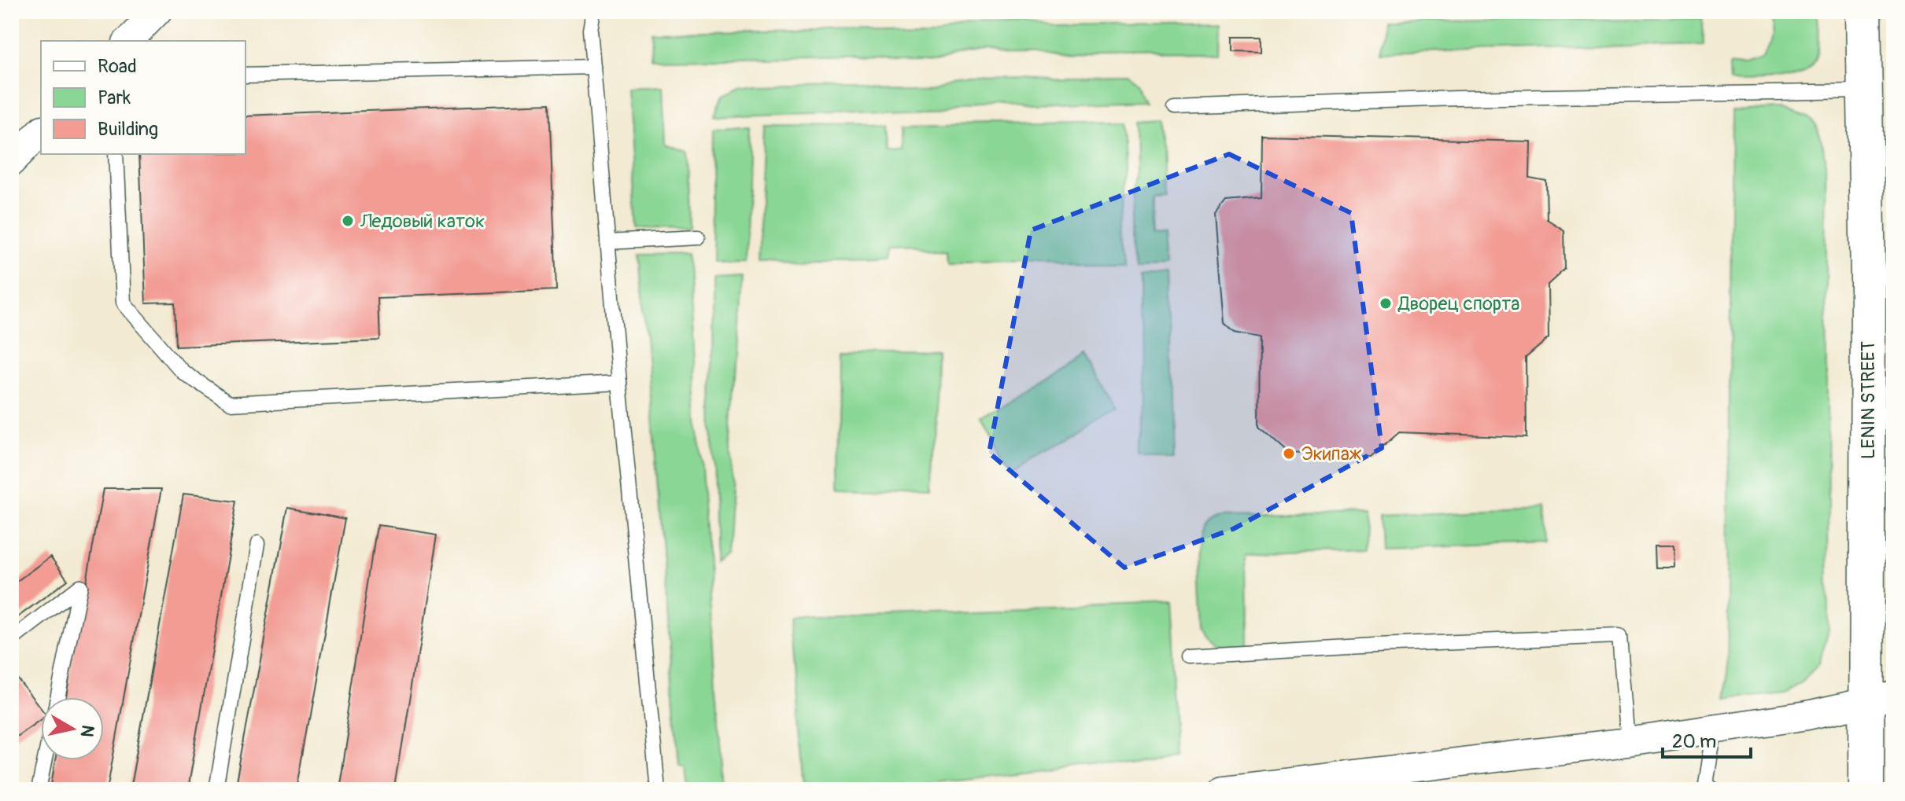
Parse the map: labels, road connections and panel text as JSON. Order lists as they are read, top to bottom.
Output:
{
  "streets": {
    "main road": ["LENIN STREET"]
  },
  "places": ["Ледовый каток", "Дворец спорта", "Экипаж"],
  "legend": ["Road", "Park", "Building"],
  "scale_bar": "20 m",
  "north": "right"
}
